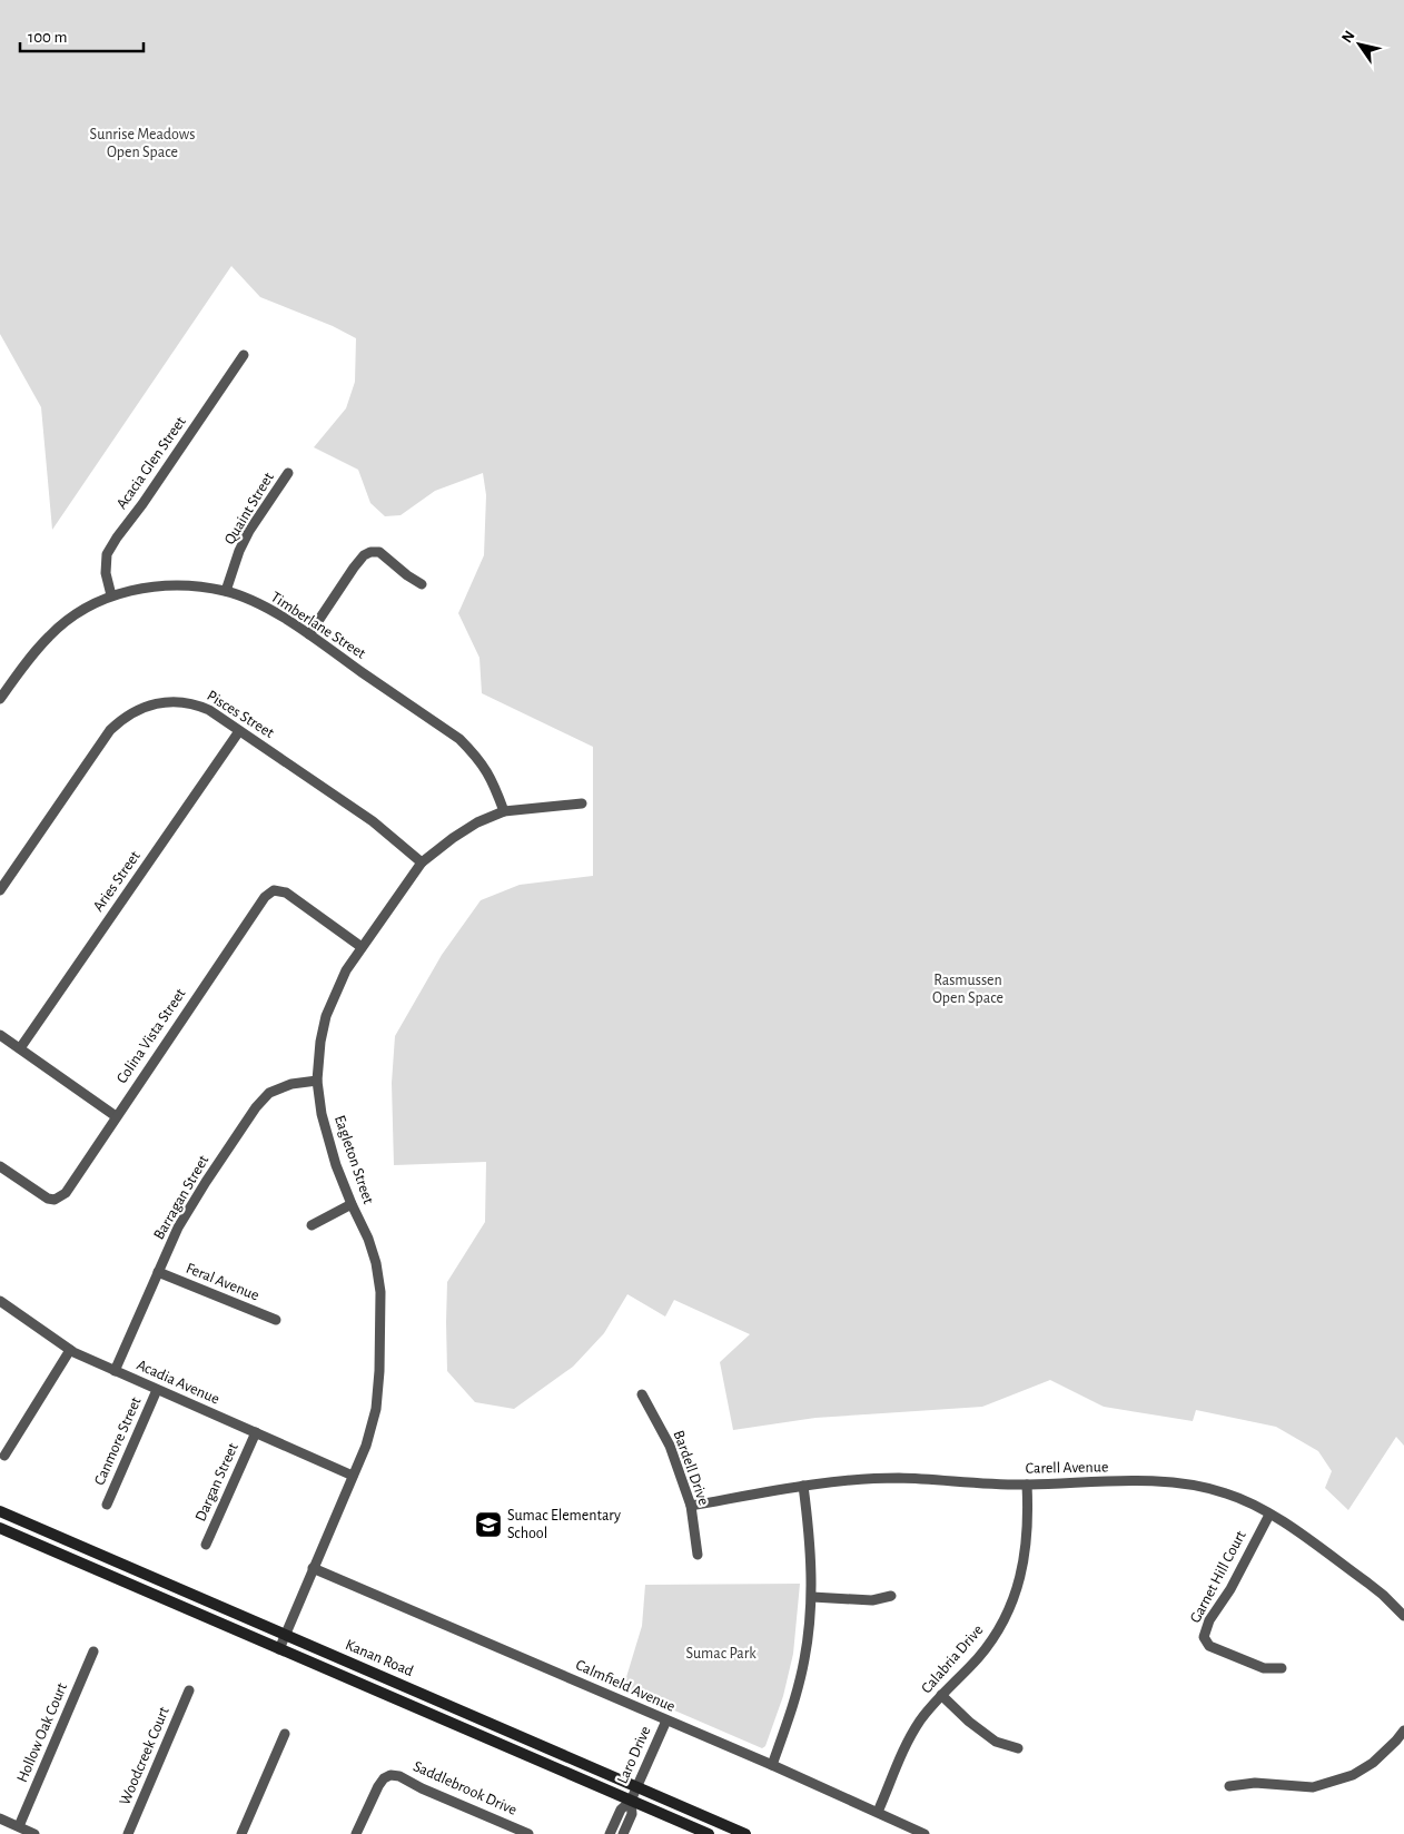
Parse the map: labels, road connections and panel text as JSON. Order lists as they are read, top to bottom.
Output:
{
  "streets": {
    "main road": ["Kanan Road"],
    "street": [
      "Acacia Glen Street",
      "Quaint Street",
      "Timberlane Street",
      "Pisces Street",
      "Aries Street",
      "Colina Vista Street",
      "Eagleton Street",
      "Barragan Street",
      "Feral Avenue",
      "Acadia Avenue",
      "Canmore Street",
      "Bardell Drive",
      "Carell Avenue",
      "Dargan Street",
      "Garnet Hill Court",
      "Calabria Drive",
      "Calmfield Avenue",
      "Hollow Oak Court",
      "Laro Drive",
      "Woodcreek Court",
      "Saddlebrook Drive"
    ]
  },
  "crossings": [
    ["Acacia Glen Street", "Timberlane Street"],
    ["Quaint Street", "Timberlane Street"],
    ["Timberlane Street", "Eagleton Street"],
    ["Pisces Street", "Aries Street"],
    ["Pisces Street", "Eagleton Street"],
    ["Colina Vista Street", "Eagleton Street"],
    ["Eagleton Street", "Barragan Street"],
    ["Eagleton Street", "Acadia Avenue"],
    ["Eagleton Street", "Kanan Road"],
    ["Eagleton Street", "Calmfield Avenue"],
    ["Barragan Street", "Feral Avenue"],
    ["Barragan Street", "Acadia Avenue"],
    ["Acadia Avenue", "Canmore Street"],
    ["Acadia Avenue", "Dargan Street"],
    ["Bardell Drive", "Carell Avenue"],
    ["Carell Avenue", "Garnet Hill Court"],
    ["Carell Avenue", "Calabria Drive"],
    ["Kanan Road", "Laro Drive"],
    ["Calabria Drive", "Calmfield Avenue"],
    ["Calmfield Avenue", "Laro Drive"]
  ],
  "parks": ["Sunrise Meadows Open Space", "Rasmussen Open Space", "Sumac Park"],
  "places": {
    "school or university": ["Sumac Elementary School"]
  },
  "scale_bar": "100 m",
  "north": "top left"
}
